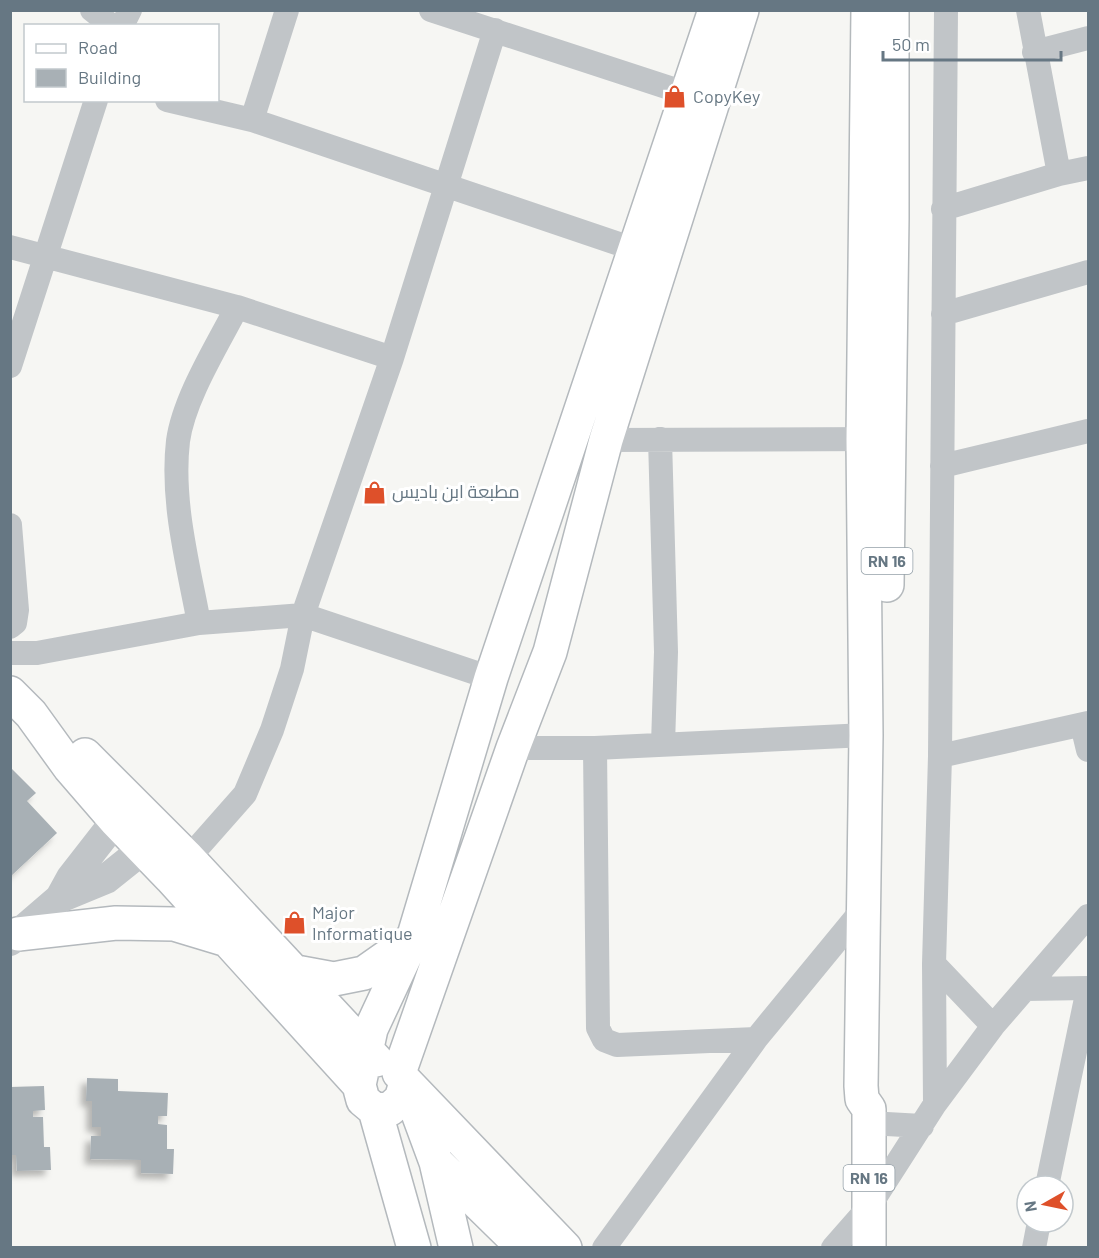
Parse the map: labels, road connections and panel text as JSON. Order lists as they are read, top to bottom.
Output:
{
  "streets": {
    "main road": ["RN 16"]
  },
  "places": {
    "shop": ["CopyKey", "مطبعة ابن باديس", "Major Informatique"]
  },
  "legend": ["Road", "Building"],
  "scale_bar": "50 m",
  "north": "left"
}
